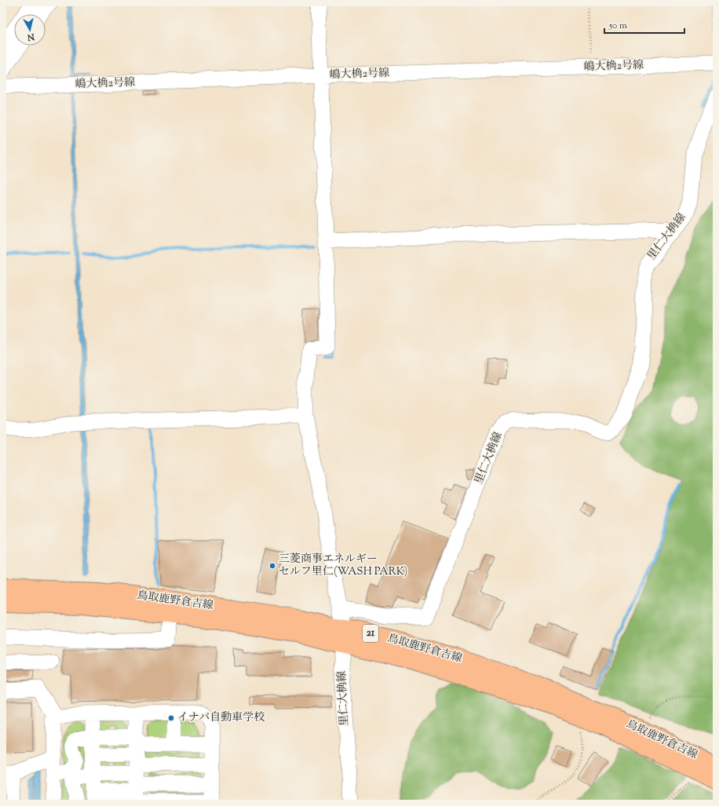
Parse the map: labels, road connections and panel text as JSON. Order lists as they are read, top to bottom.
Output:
{
  "streets": {
    "main road": ["鳥取鹿野倉吉線", "21"],
    "street": ["嶋大桷2号線", "里仁大桷線"]
  },
  "crossings": [
    ["里仁大桷線", "鳥取鹿野倉吉線"]
  ],
  "places": ["三菱商事エネルギー セルフ里仁(WASH PARK)", "イナバ自動車学校"],
  "scale_bar": "50 m",
  "north": "bottom"
}
